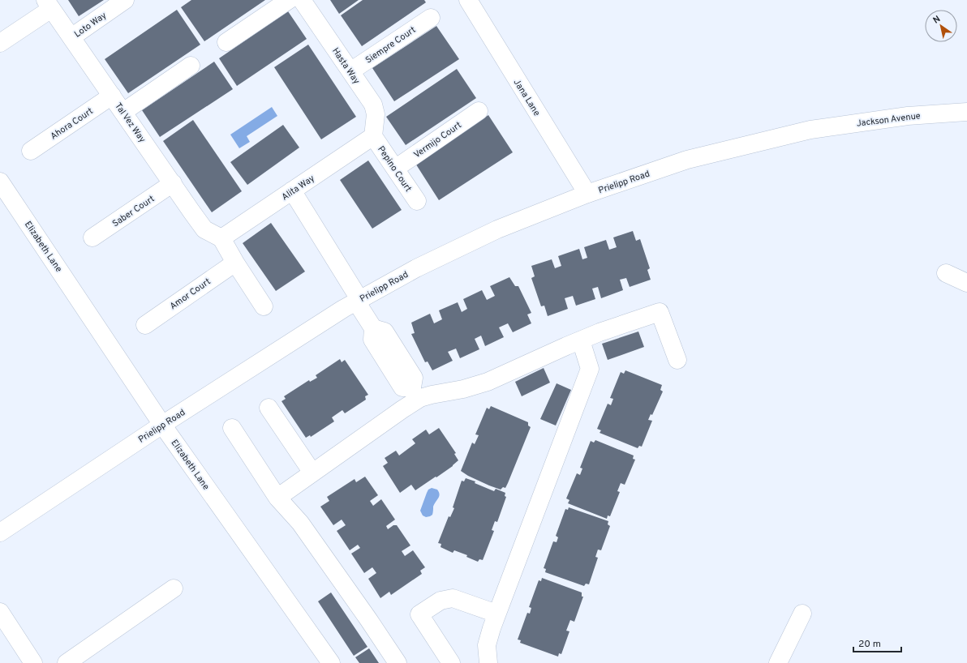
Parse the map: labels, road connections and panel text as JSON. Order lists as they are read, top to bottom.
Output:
{
  "streets": {
    "street": [
      "Loto Way",
      "Siempre Court",
      "Hasta Way",
      "Jana Lane",
      "Jackson Avenue",
      "Tal Vez Way",
      "Ahora Court",
      "Vermijo Court",
      "Pepino Court",
      "Prielipp Road",
      "Alita Way",
      "Saber Court",
      "Elizabeth Lane",
      "Amor Court"
    ]
  },
  "crossings": [
    ["Loto Way", "Tal Vez Way"],
    ["Siempre Court", "Hasta Way"],
    ["Hasta Way", "Pepino Court"],
    ["Hasta Way", "Alita Way"],
    ["Jana Lane", "Prielipp Road"],
    ["Jackson Avenue", "Prielipp Road"],
    ["Tal Vez Way", "Ahora Court"],
    ["Tal Vez Way", "Alita Way"],
    ["Tal Vez Way", "Saber Court"],
    ["Vermijo Court", "Pepino Court"],
    ["Pepino Court", "Alita Way"],
    ["Prielipp Road", "Elizabeth Lane"]
  ],
  "scale_bar": "20 m",
  "north": "top left"
}
